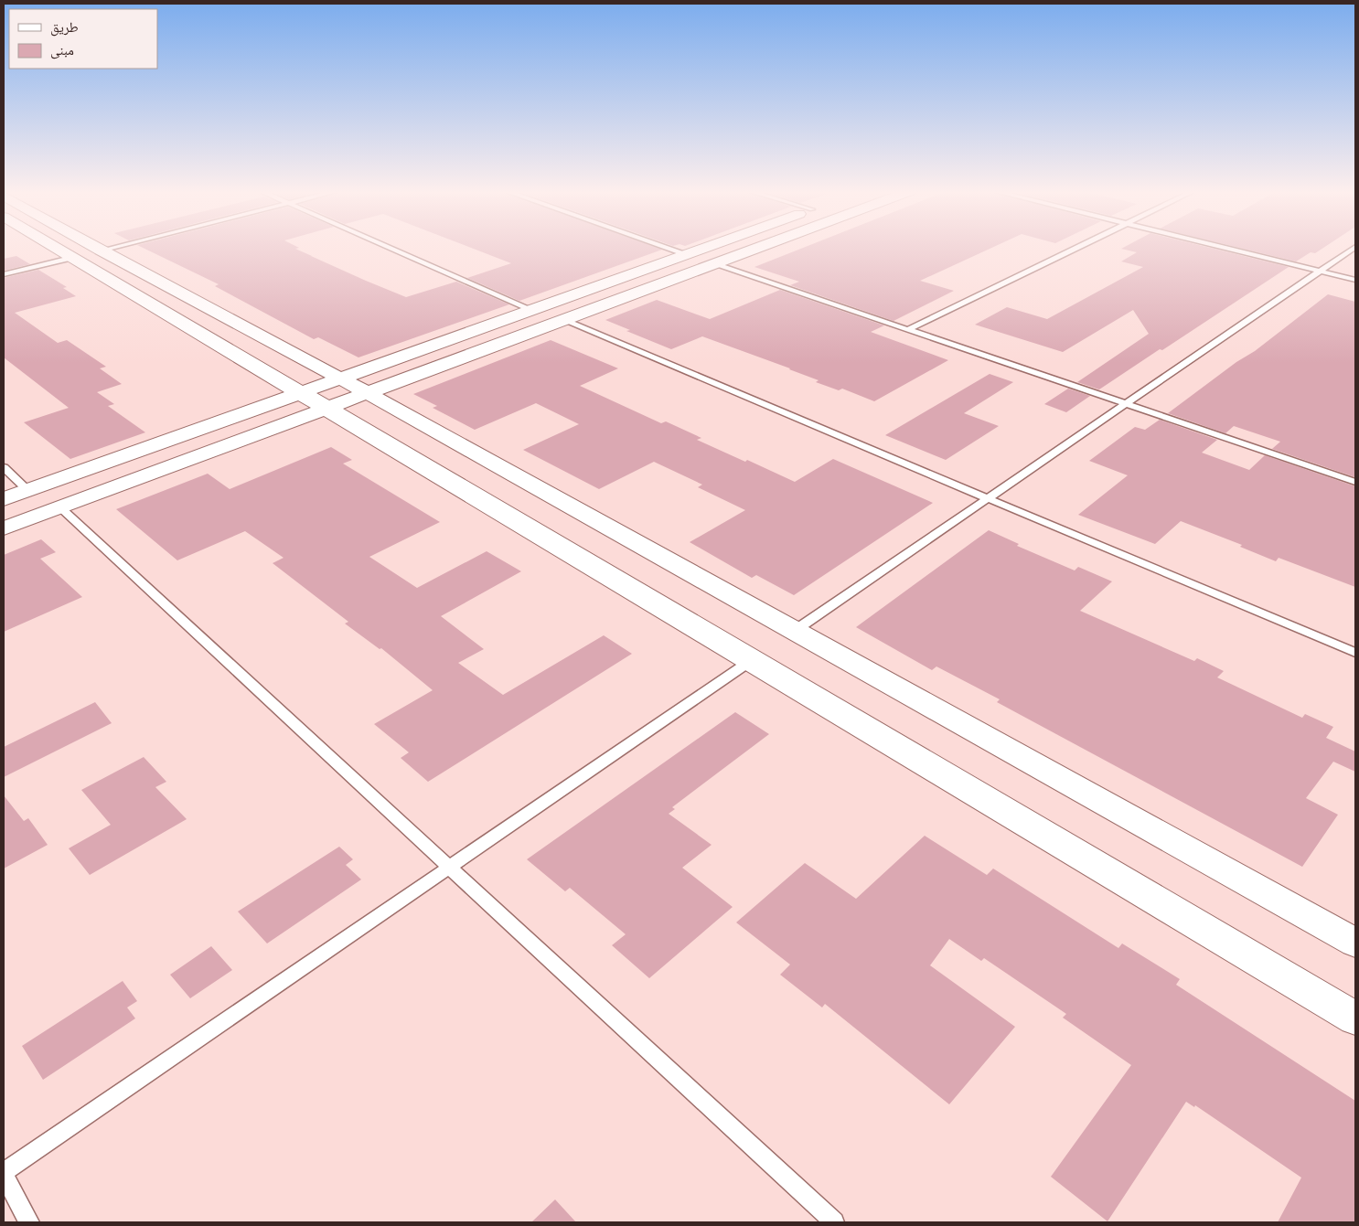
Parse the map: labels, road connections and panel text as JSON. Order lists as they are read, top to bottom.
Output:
{
  "legend": ["طريق", "مبنى"]
}
